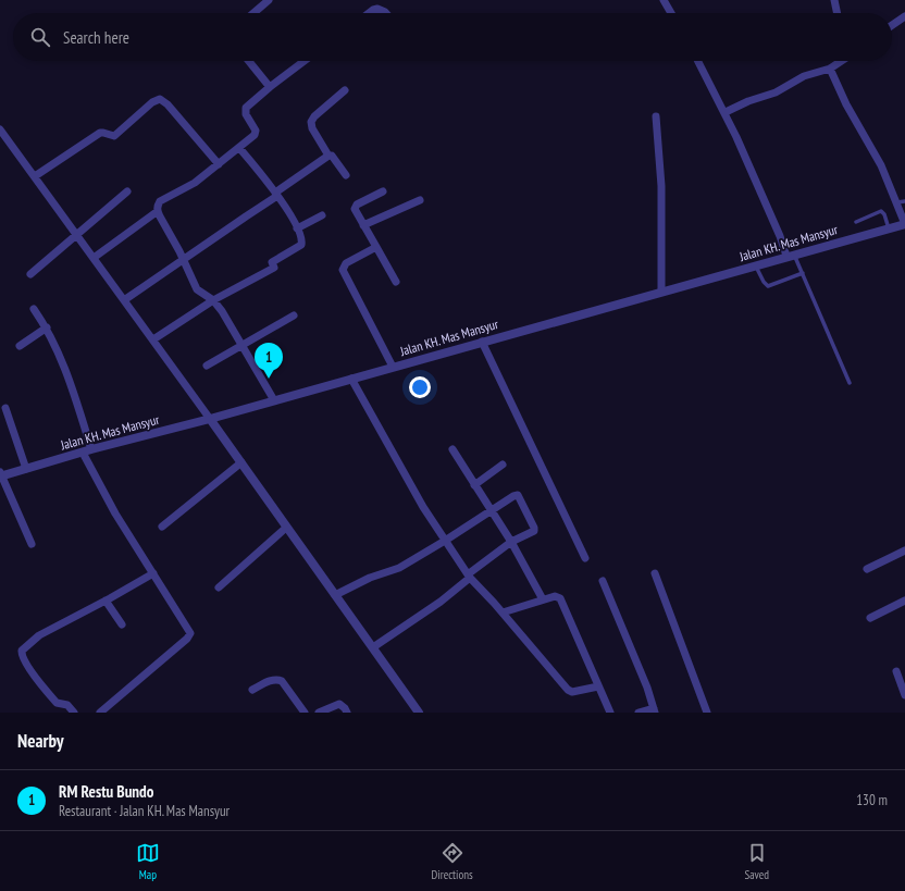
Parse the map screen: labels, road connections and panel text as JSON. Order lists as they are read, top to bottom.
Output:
{
  "streets": {
    "street": ["Jalan KH. Mas Mansyur"]
  },
  "page": {
    "search": "Search here",
    "pins": "1",
    "heading": "Nearby",
    "list": [
      {
        "mark": "1",
        "name": "RM Restu Bundo",
        "note": "Restaurant · Jalan KH. Mas Mansyur",
        "value": "130 m"
      }
    ],
    "nav": ["Map", "Directions", "Saved"]
  }
}
